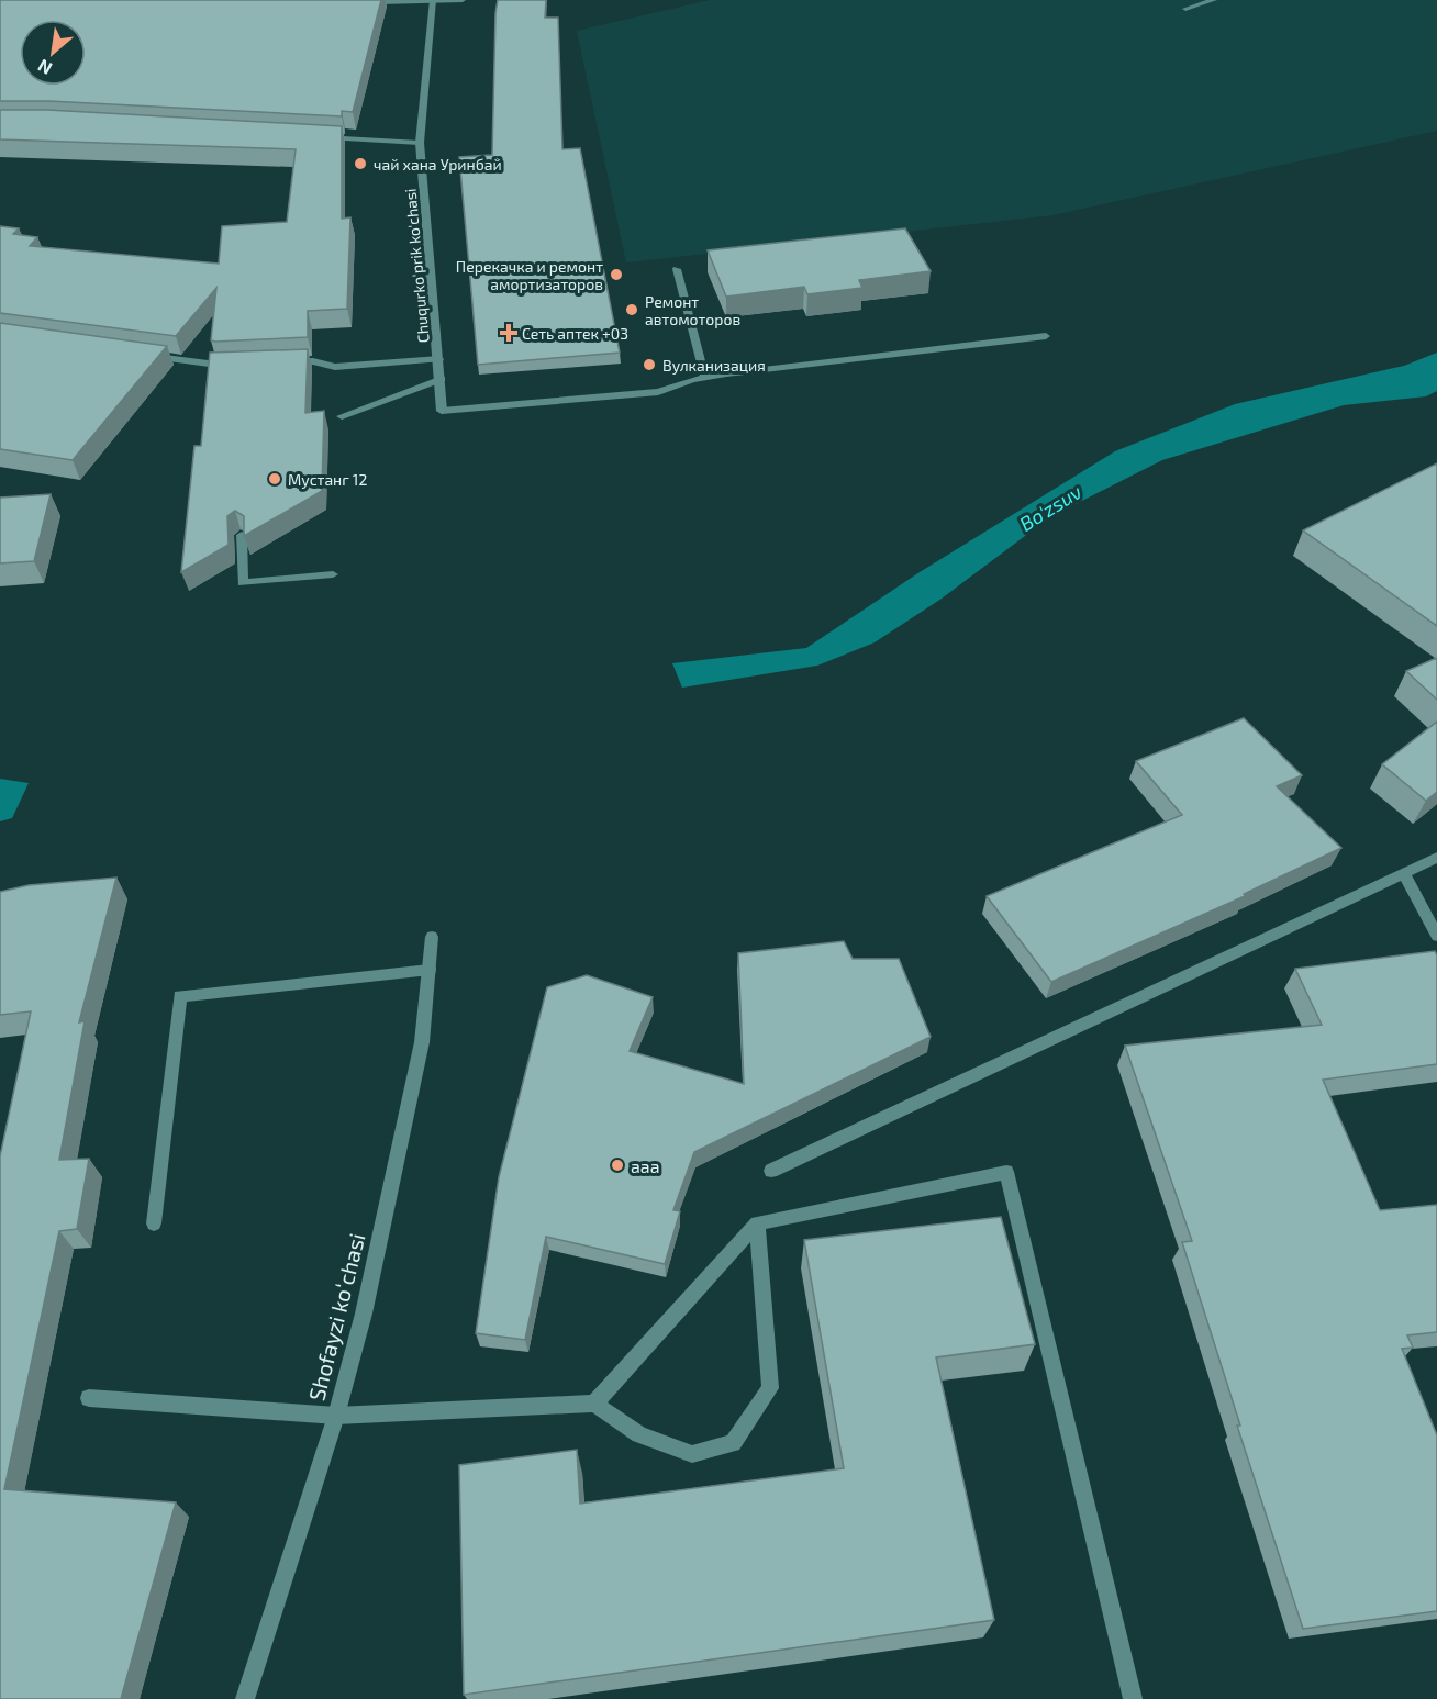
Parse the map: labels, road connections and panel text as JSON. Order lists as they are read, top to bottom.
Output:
{
  "streets": {
    "street": ["Chuqurko'prik ko'chasi", "Shofayzi koʻchasi"]
  },
  "water": ["Bo'zsuv"],
  "places": {
    "other": [
      "чай хана Уринбай",
      "Перекачка и ремонт амортизаторов",
      "Ремонт автомоторов",
      "Вулканизация",
      "Мустанг 12",
      "ааа"
    ],
    "health": ["Сеть аптек +03"]
  },
  "north": "bottom left"
}
